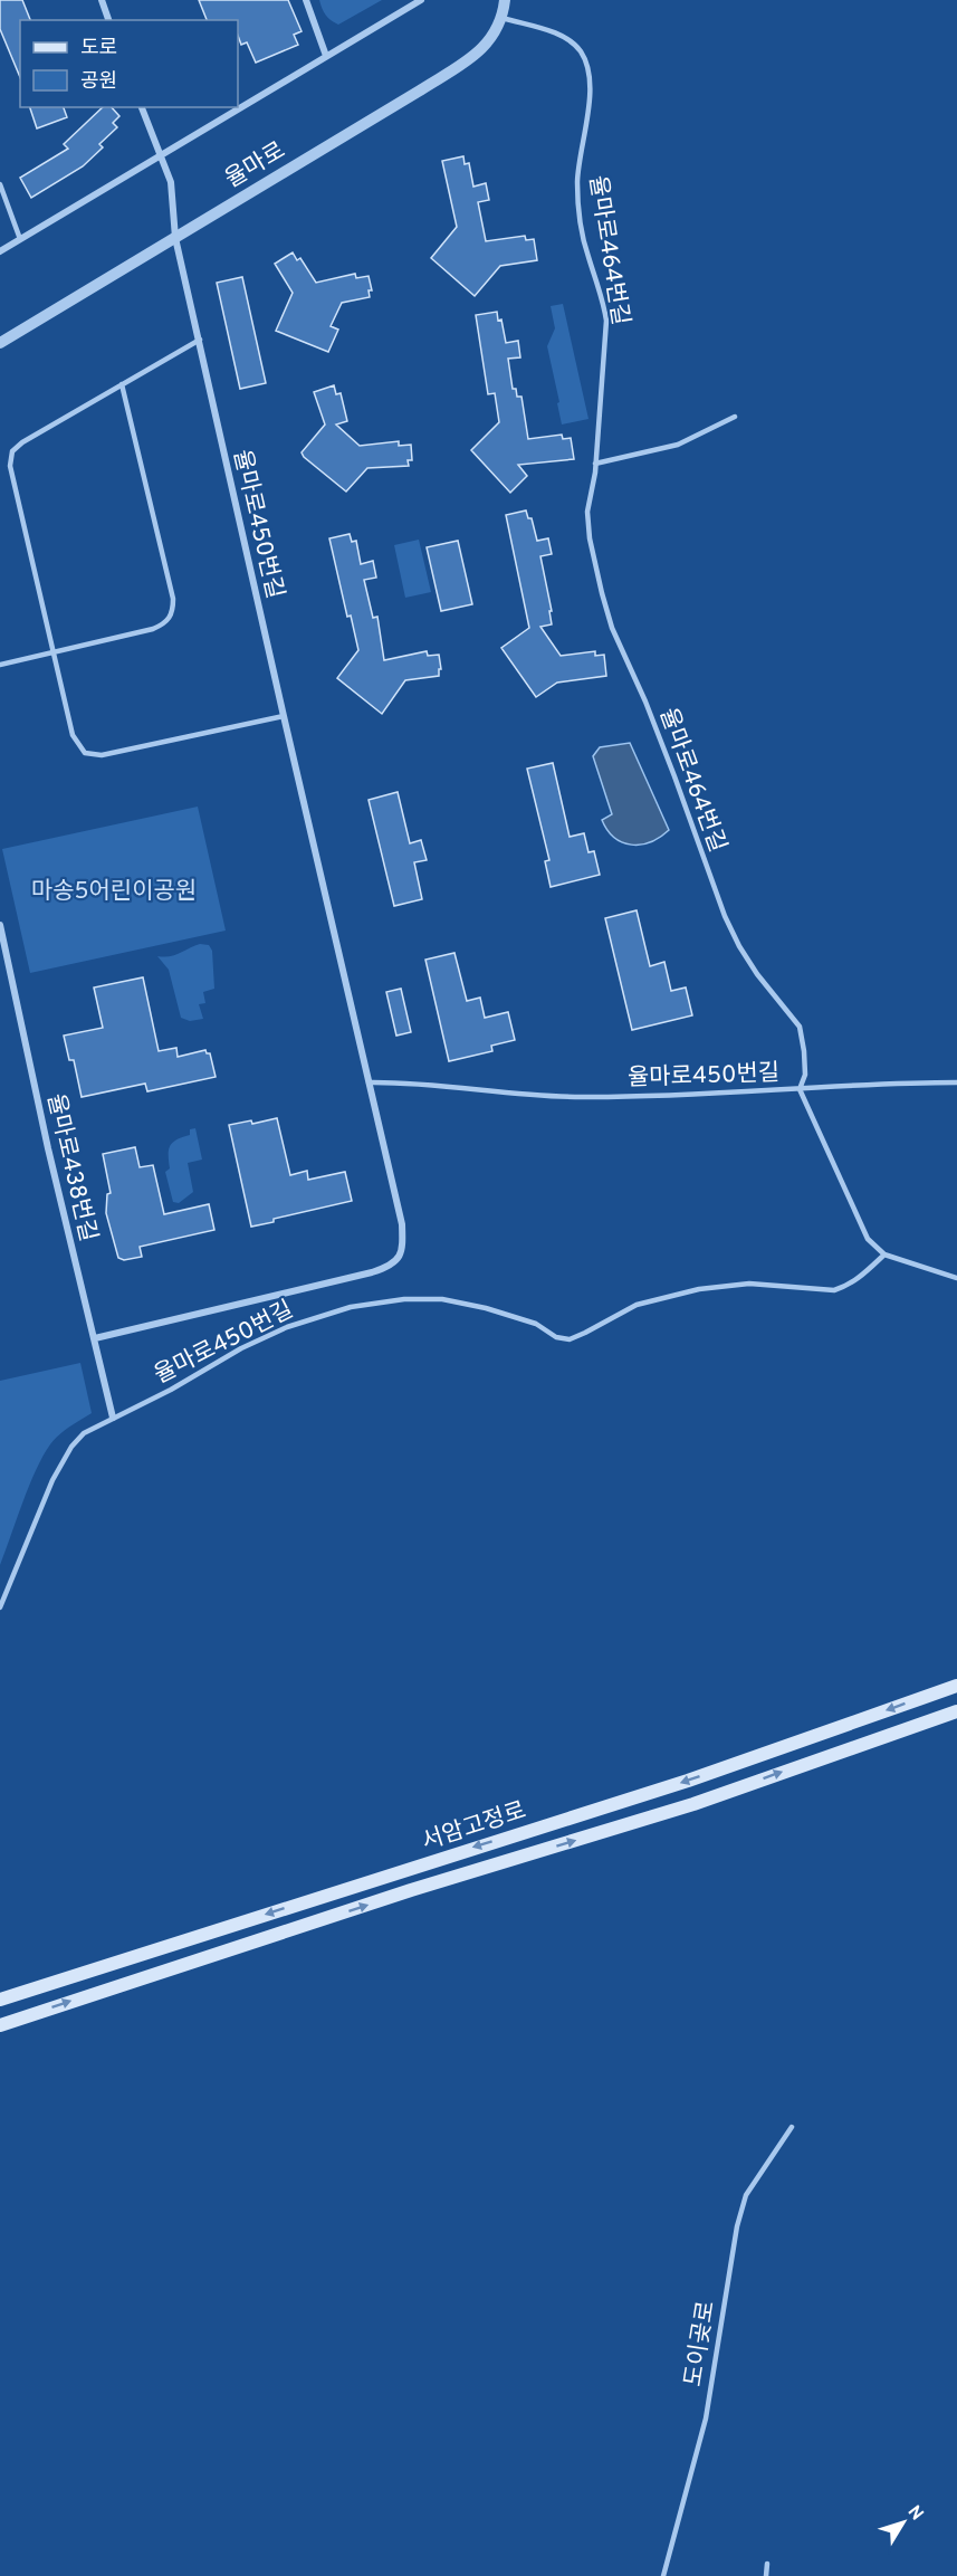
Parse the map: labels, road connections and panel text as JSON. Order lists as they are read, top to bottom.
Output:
{
  "streets": {
    "main road": ["서암고정로"],
    "street": ["율마로", "율마로450번길", "율마로438번길"],
    "lane": ["율마로464번길", "도이곶로"]
  },
  "crossings": [
    ["율마로", "율마로464번길"],
    ["율마로", "율마로450번길"],
    ["율마로464번길", "율마로450번길"],
    ["율마로450번길", "율마로438번길"]
  ],
  "parks": ["마송5어린이공원"],
  "legend": ["도로", "공원"],
  "north": "top right"
}
